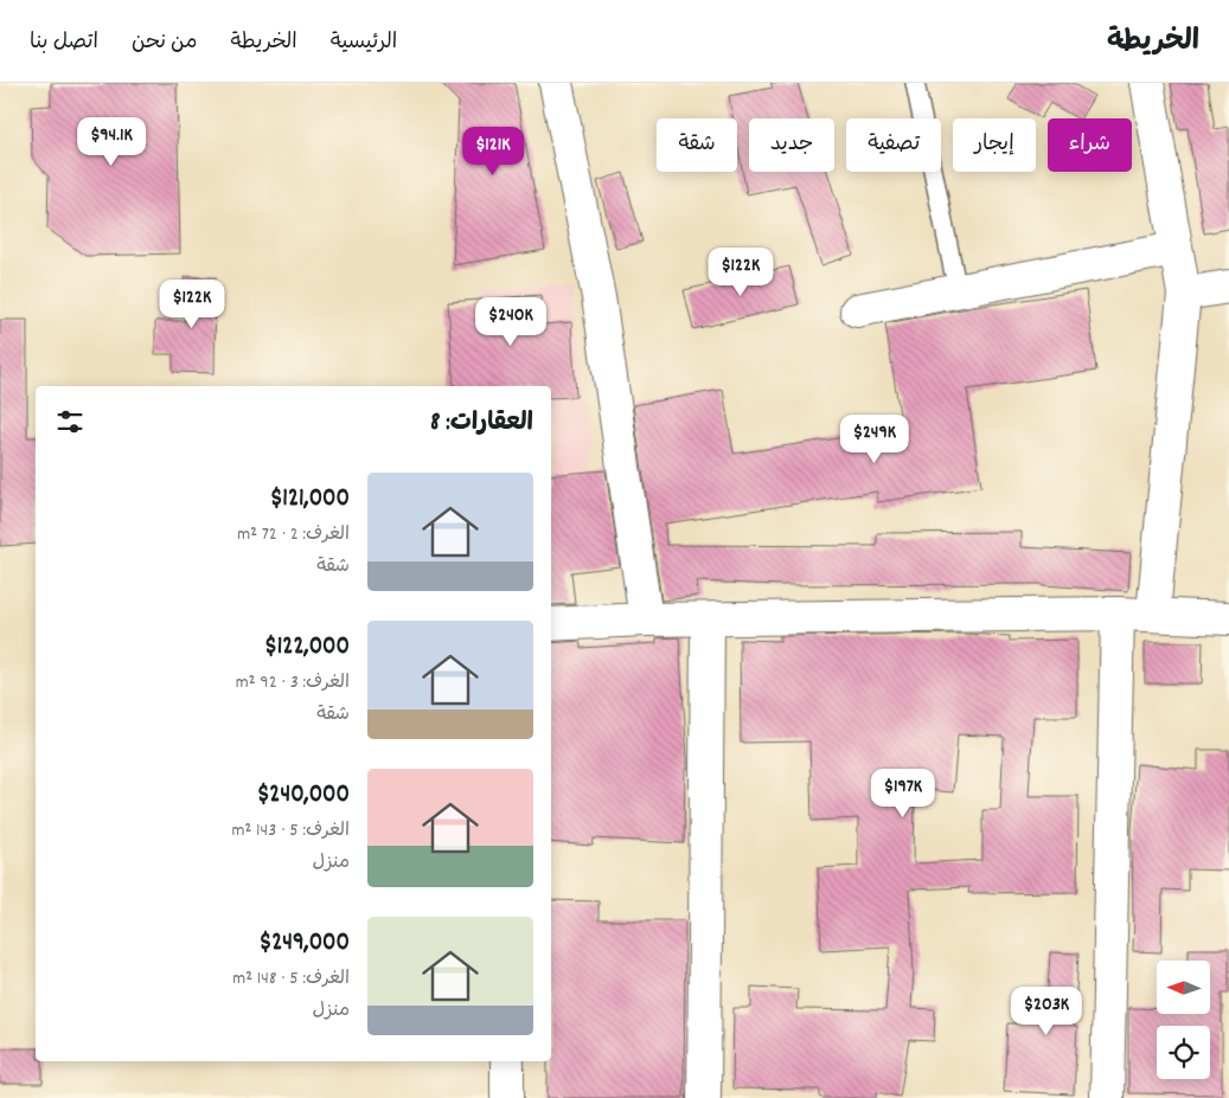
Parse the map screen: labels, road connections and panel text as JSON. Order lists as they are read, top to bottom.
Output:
{
  "north": "left",
  "page": {
    "header": "الخريطة",
    "nav": [
      "الرئيسية",
      "الخريطة",
      "من نحن",
      "اتصل بنا"
    ],
    "price": [
      "$94.1K",
      "$121K",
      "$122K",
      "$122K",
      "$240K",
      "$249K",
      "$197K",
      "$203K"
    ],
    "chip": [
      "شراء",
      "إيجار",
      "تصفية",
      "جديد",
      "شقة"
    ],
    "heading": "العقارات: 8",
    "list": [
      {
        "name": "$121,000",
        "note": "الغرف: 2 · 72 m² · شقة"
      },
      {
        "name": "$122,000",
        "note": "الغرف: 3 · 92 m² · شقة"
      },
      {
        "name": "$240,000",
        "note": "الغرف: 5 · 143 m² · منزل"
      },
      {
        "name": "$249,000",
        "note": "الغرف: 5 · 148 m² · منزل"
      }
    ]
  }
}
